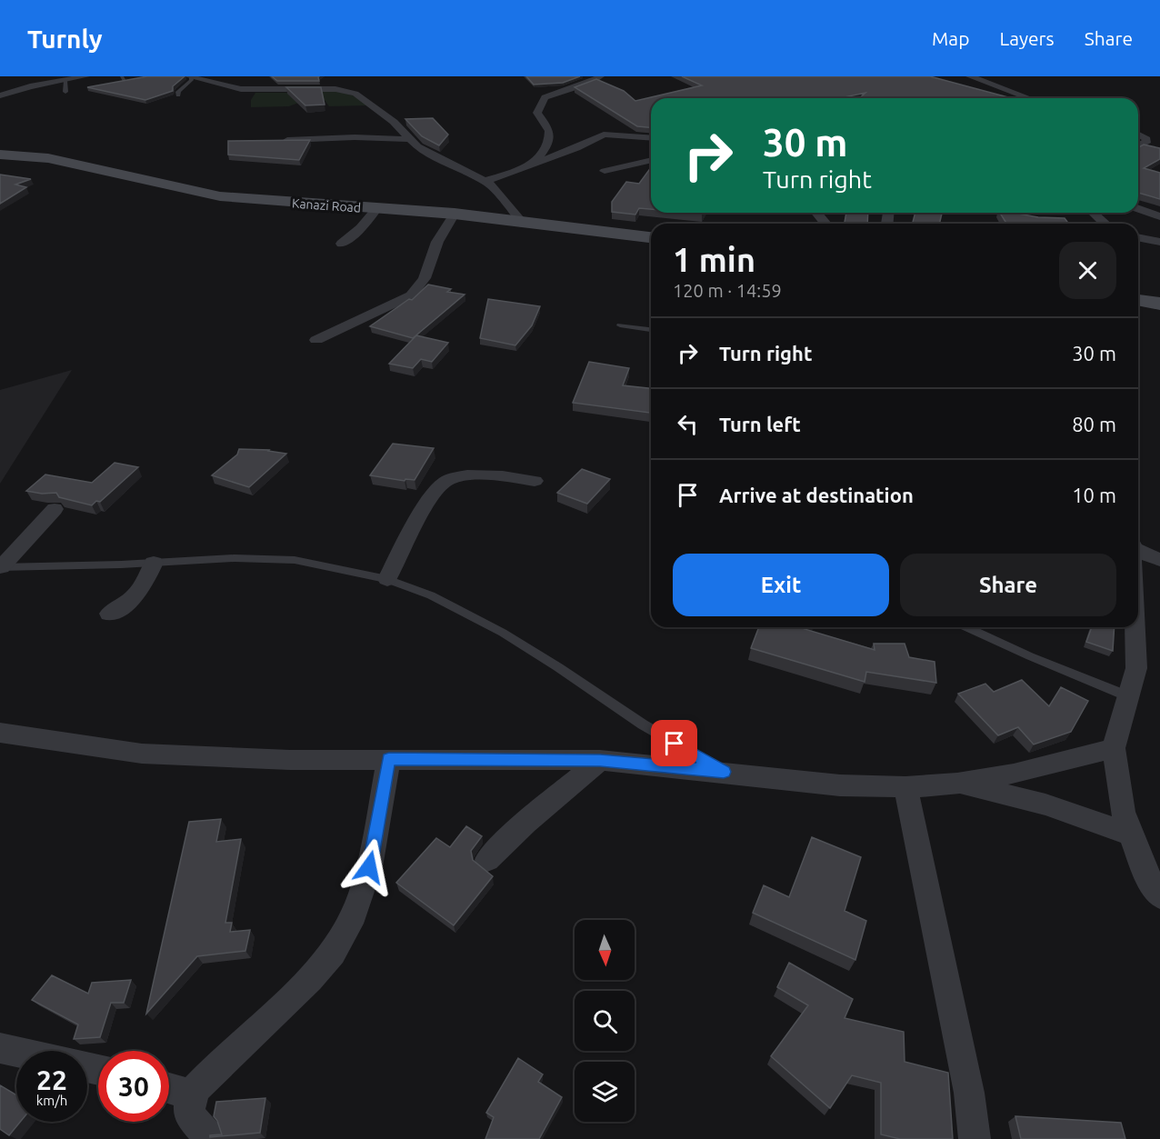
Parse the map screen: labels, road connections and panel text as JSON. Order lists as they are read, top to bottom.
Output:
{
  "streets": {
    "main road": ["Kanazi Road"]
  },
  "north": "bottom",
  "page": {
    "header": "Turnly",
    "nav": ["Map", "Layers", "Share"],
    "turn": ["30 m", "Turn right"],
    "heading": ["1 min", "120 m · 14:59"],
    "list": [
      {
        "name": "Turn right",
        "value": "30 m"
      },
      {
        "name": "Turn left",
        "value": "80 m"
      },
      {
        "name": "Arrive at destination",
        "value": "10 m"
      }
    ],
    "buttons": ["Exit", "Share"],
    "speed": "22 km/h",
    "limit": "30"
  }
}
